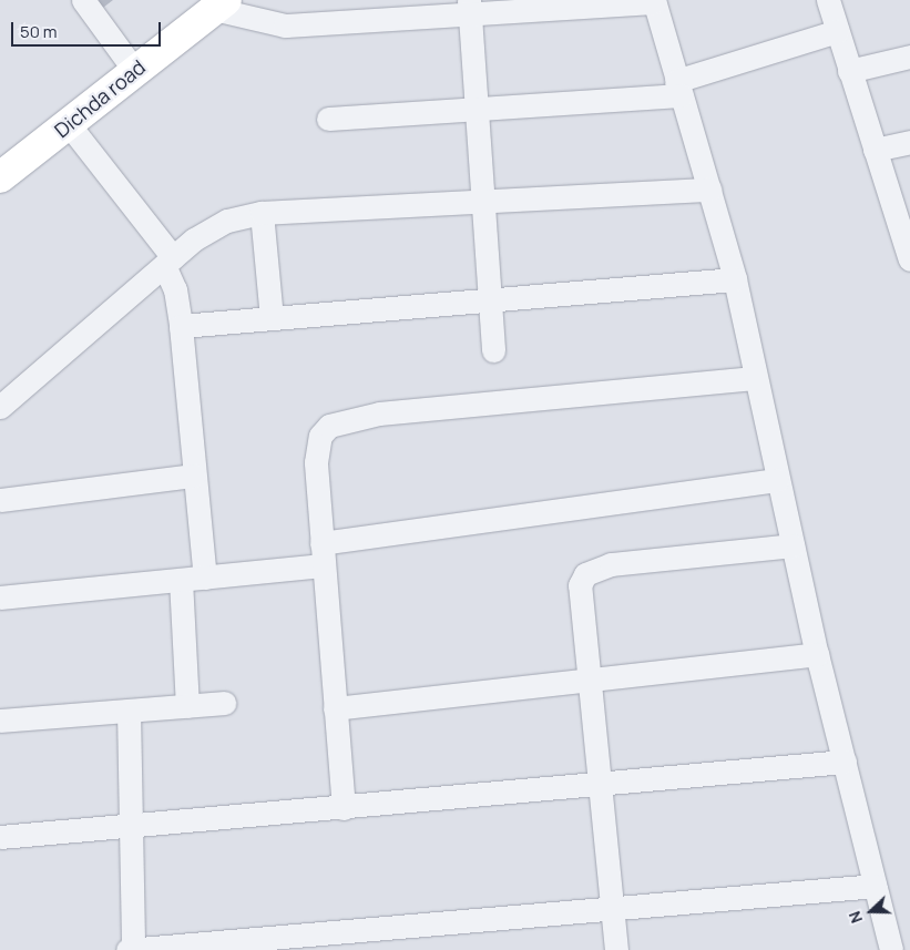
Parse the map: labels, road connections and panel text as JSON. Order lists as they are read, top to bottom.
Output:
{
  "streets": {
    "main road": ["Dichda road"]
  },
  "scale_bar": "50 m",
  "north": "left"
}
